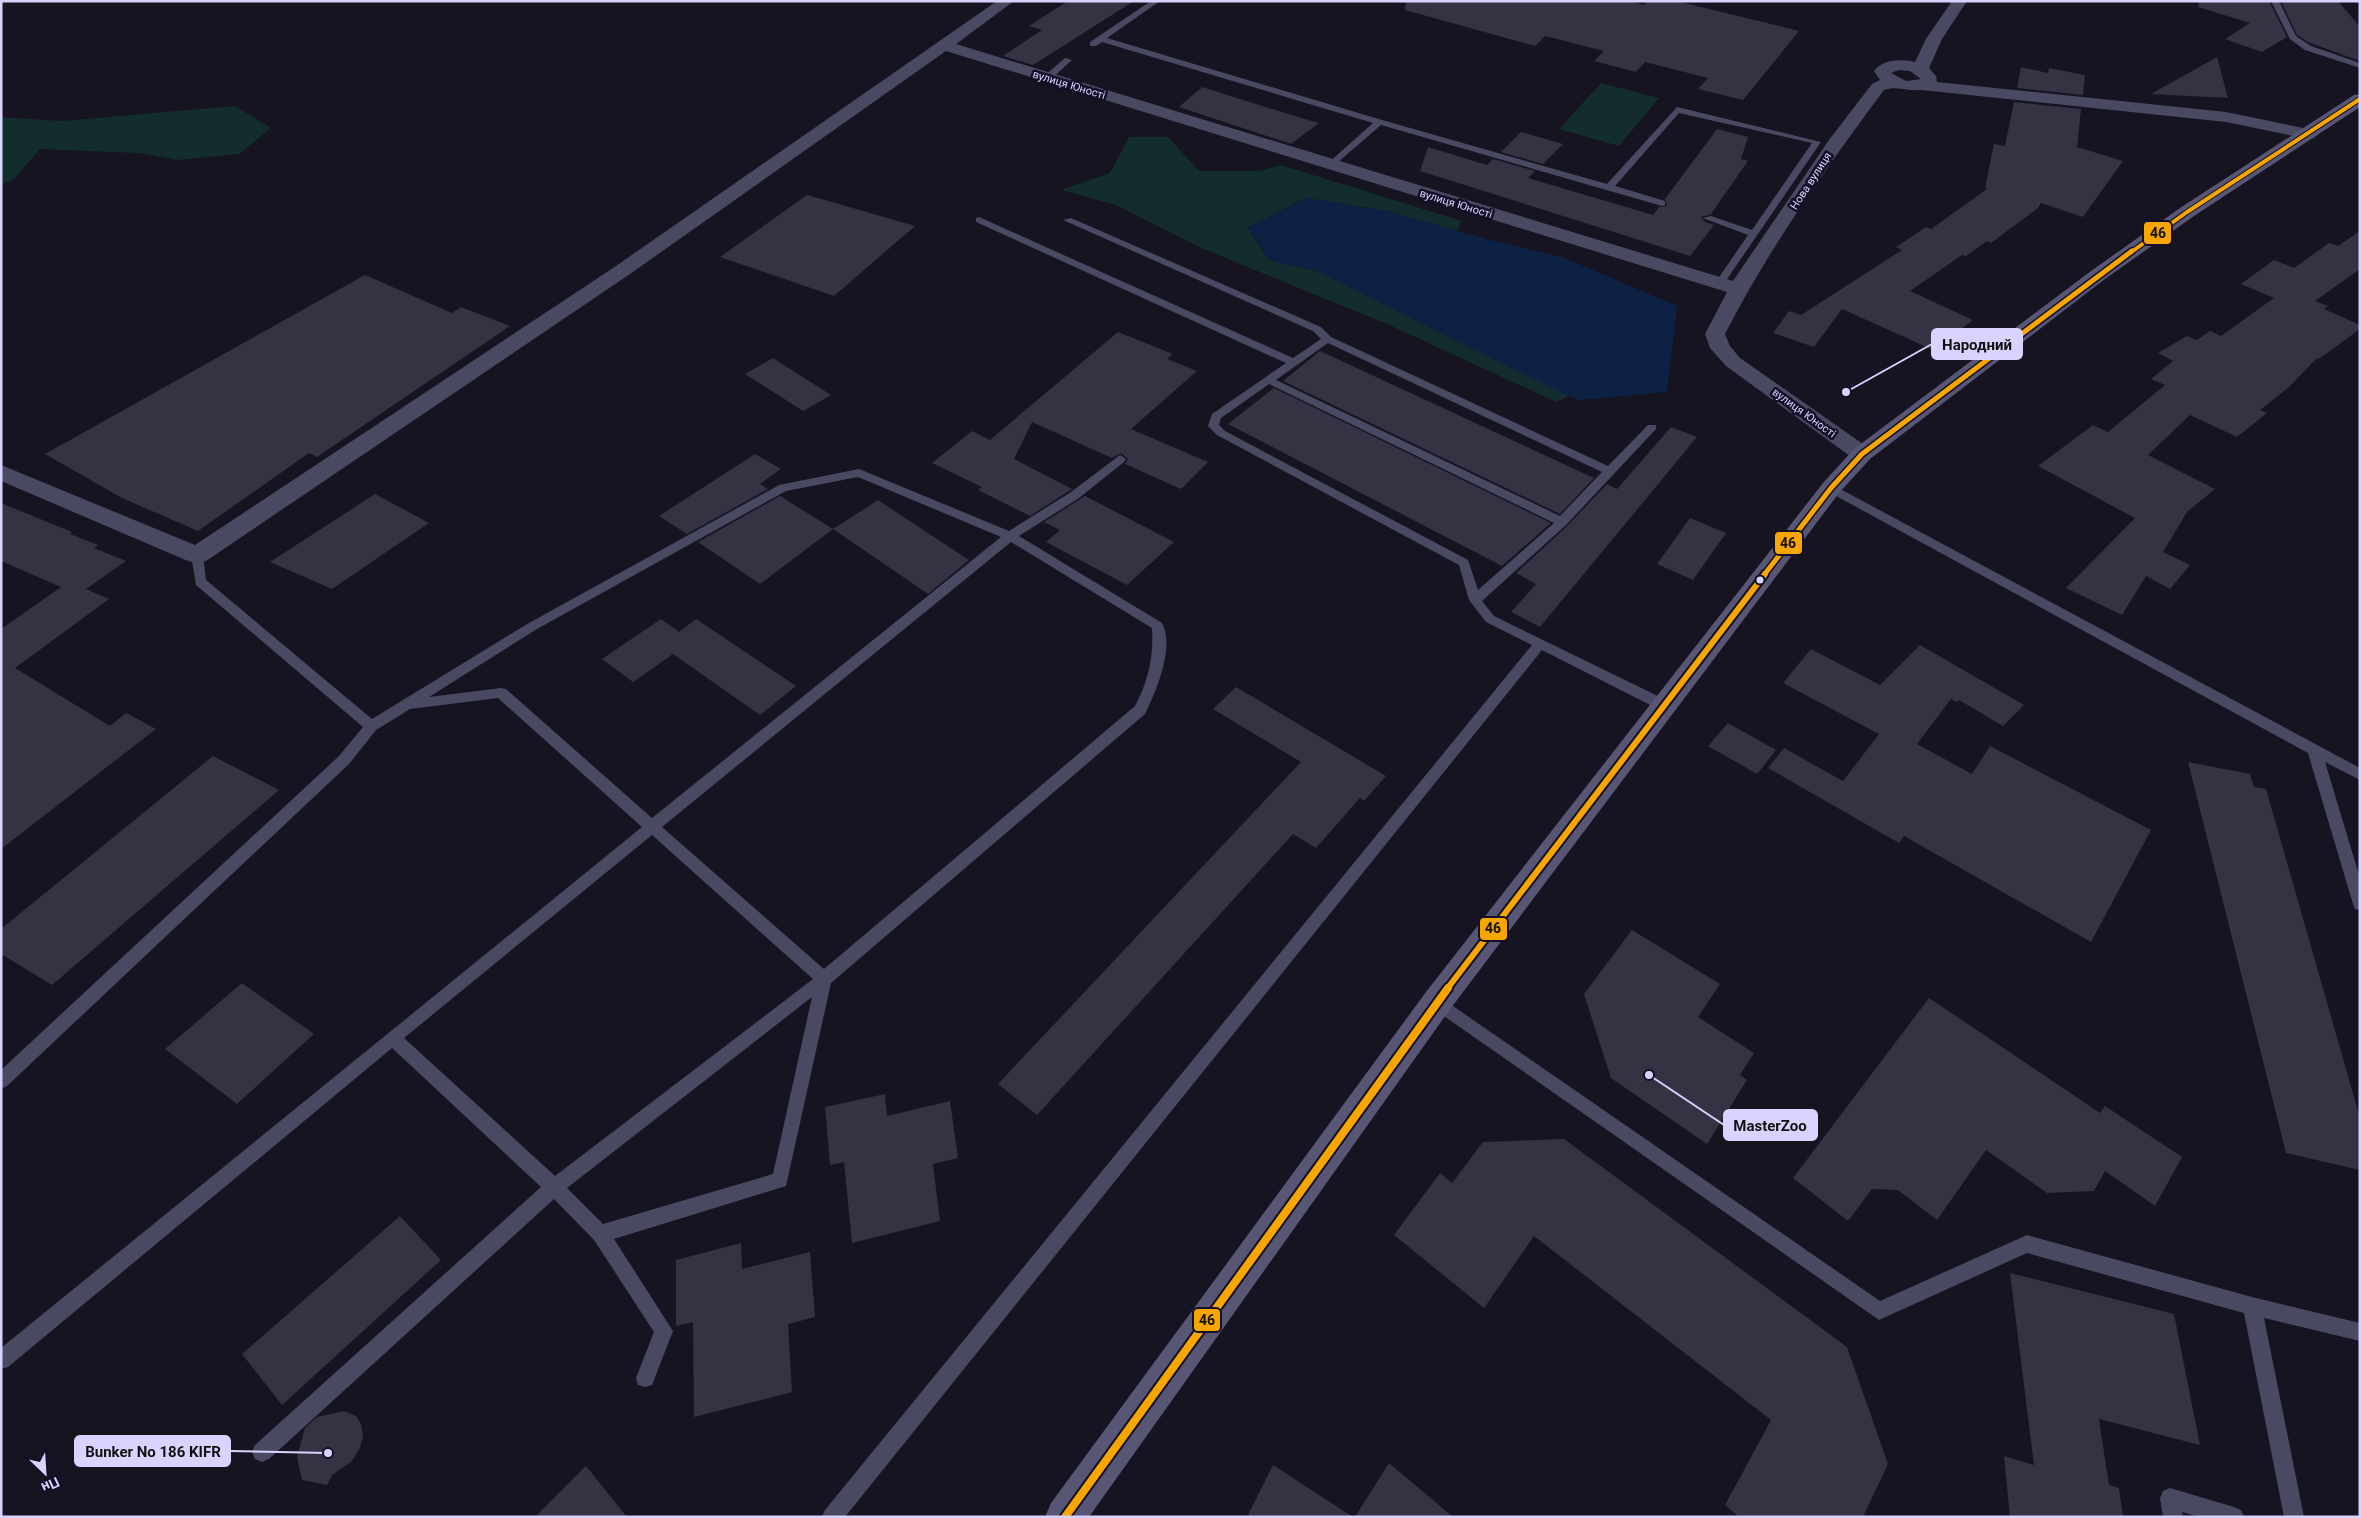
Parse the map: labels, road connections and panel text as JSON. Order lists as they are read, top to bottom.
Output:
{
  "streets": {
    "street": ["вулиця Юності", "Нова вулиця"]
  },
  "crossings": [
    ["вулиця Юності", "Нова вулиця"]
  ],
  "places": ["Народний", "MasterZoo", "Bunker No 186 KIFR"],
  "lines": ["transit line 46"],
  "north": "bottom right"
}
